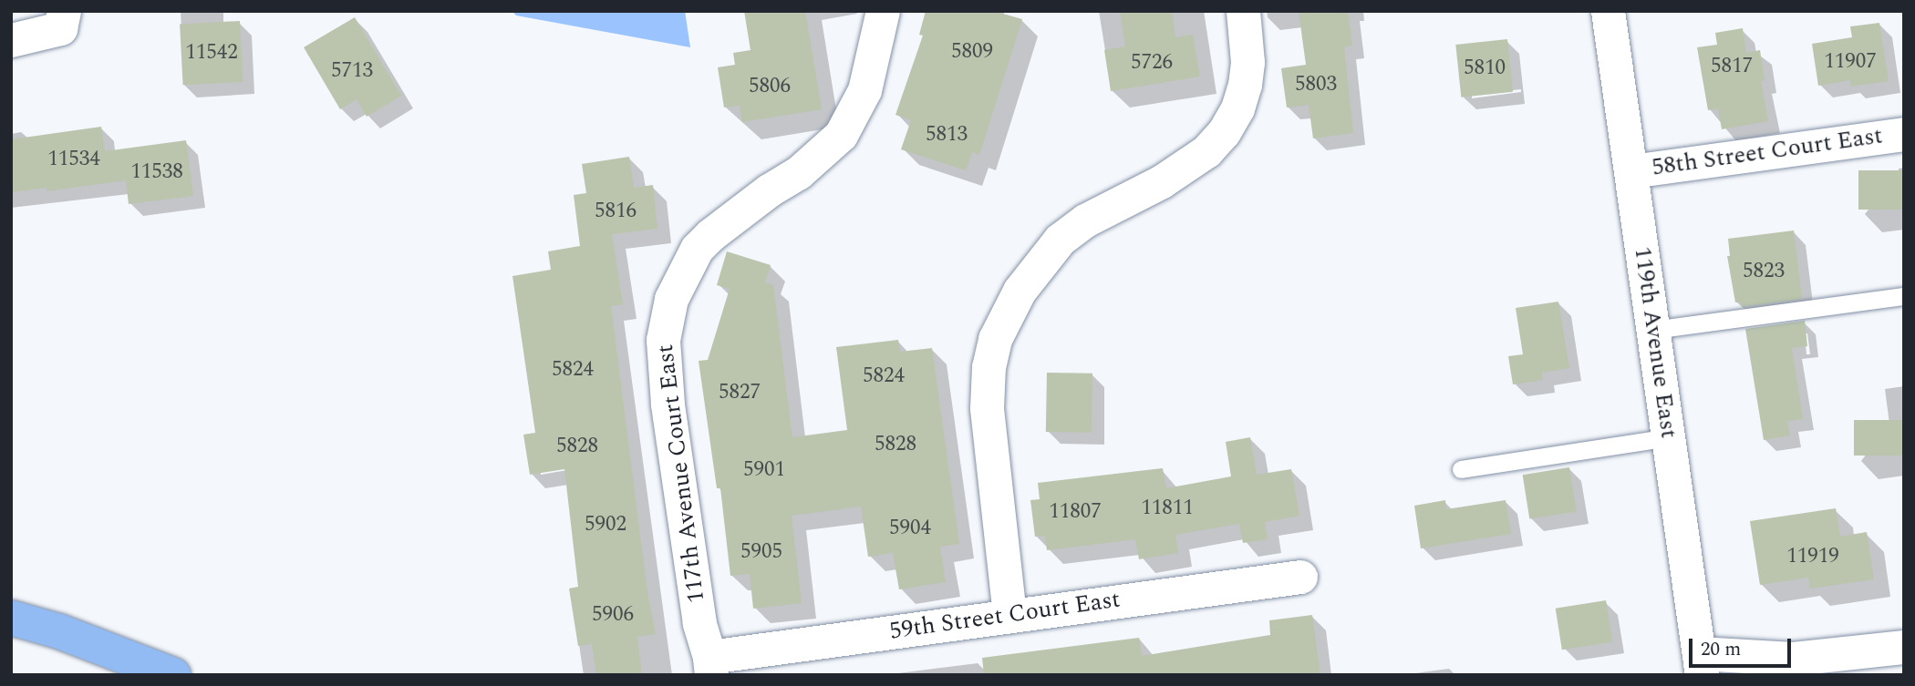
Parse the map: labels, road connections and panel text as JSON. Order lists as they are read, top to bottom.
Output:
{
  "streets": {
    "street": [
      "58th Street Court East",
      "119th Avenue East",
      "117th Avenue Court East",
      "59th Street Court East"
    ]
  },
  "crossings": [
    ["58th Street Court East", "119th Avenue East"],
    ["117th Avenue Court East", "59th Street Court East"]
  ],
  "house_numbers": [
    "5809",
    "11542",
    "11907",
    "5726",
    "5817",
    "5810",
    "5713",
    "5803",
    "5806",
    "5813",
    "11534",
    "11538",
    "5816",
    "5823",
    "5824",
    "5824",
    "5827",
    "5828",
    "5828",
    "5901",
    "11811",
    "11807",
    "5902",
    "5904",
    "5905",
    "11919",
    "5906"
  ],
  "scale_bar": "20 m"
}
